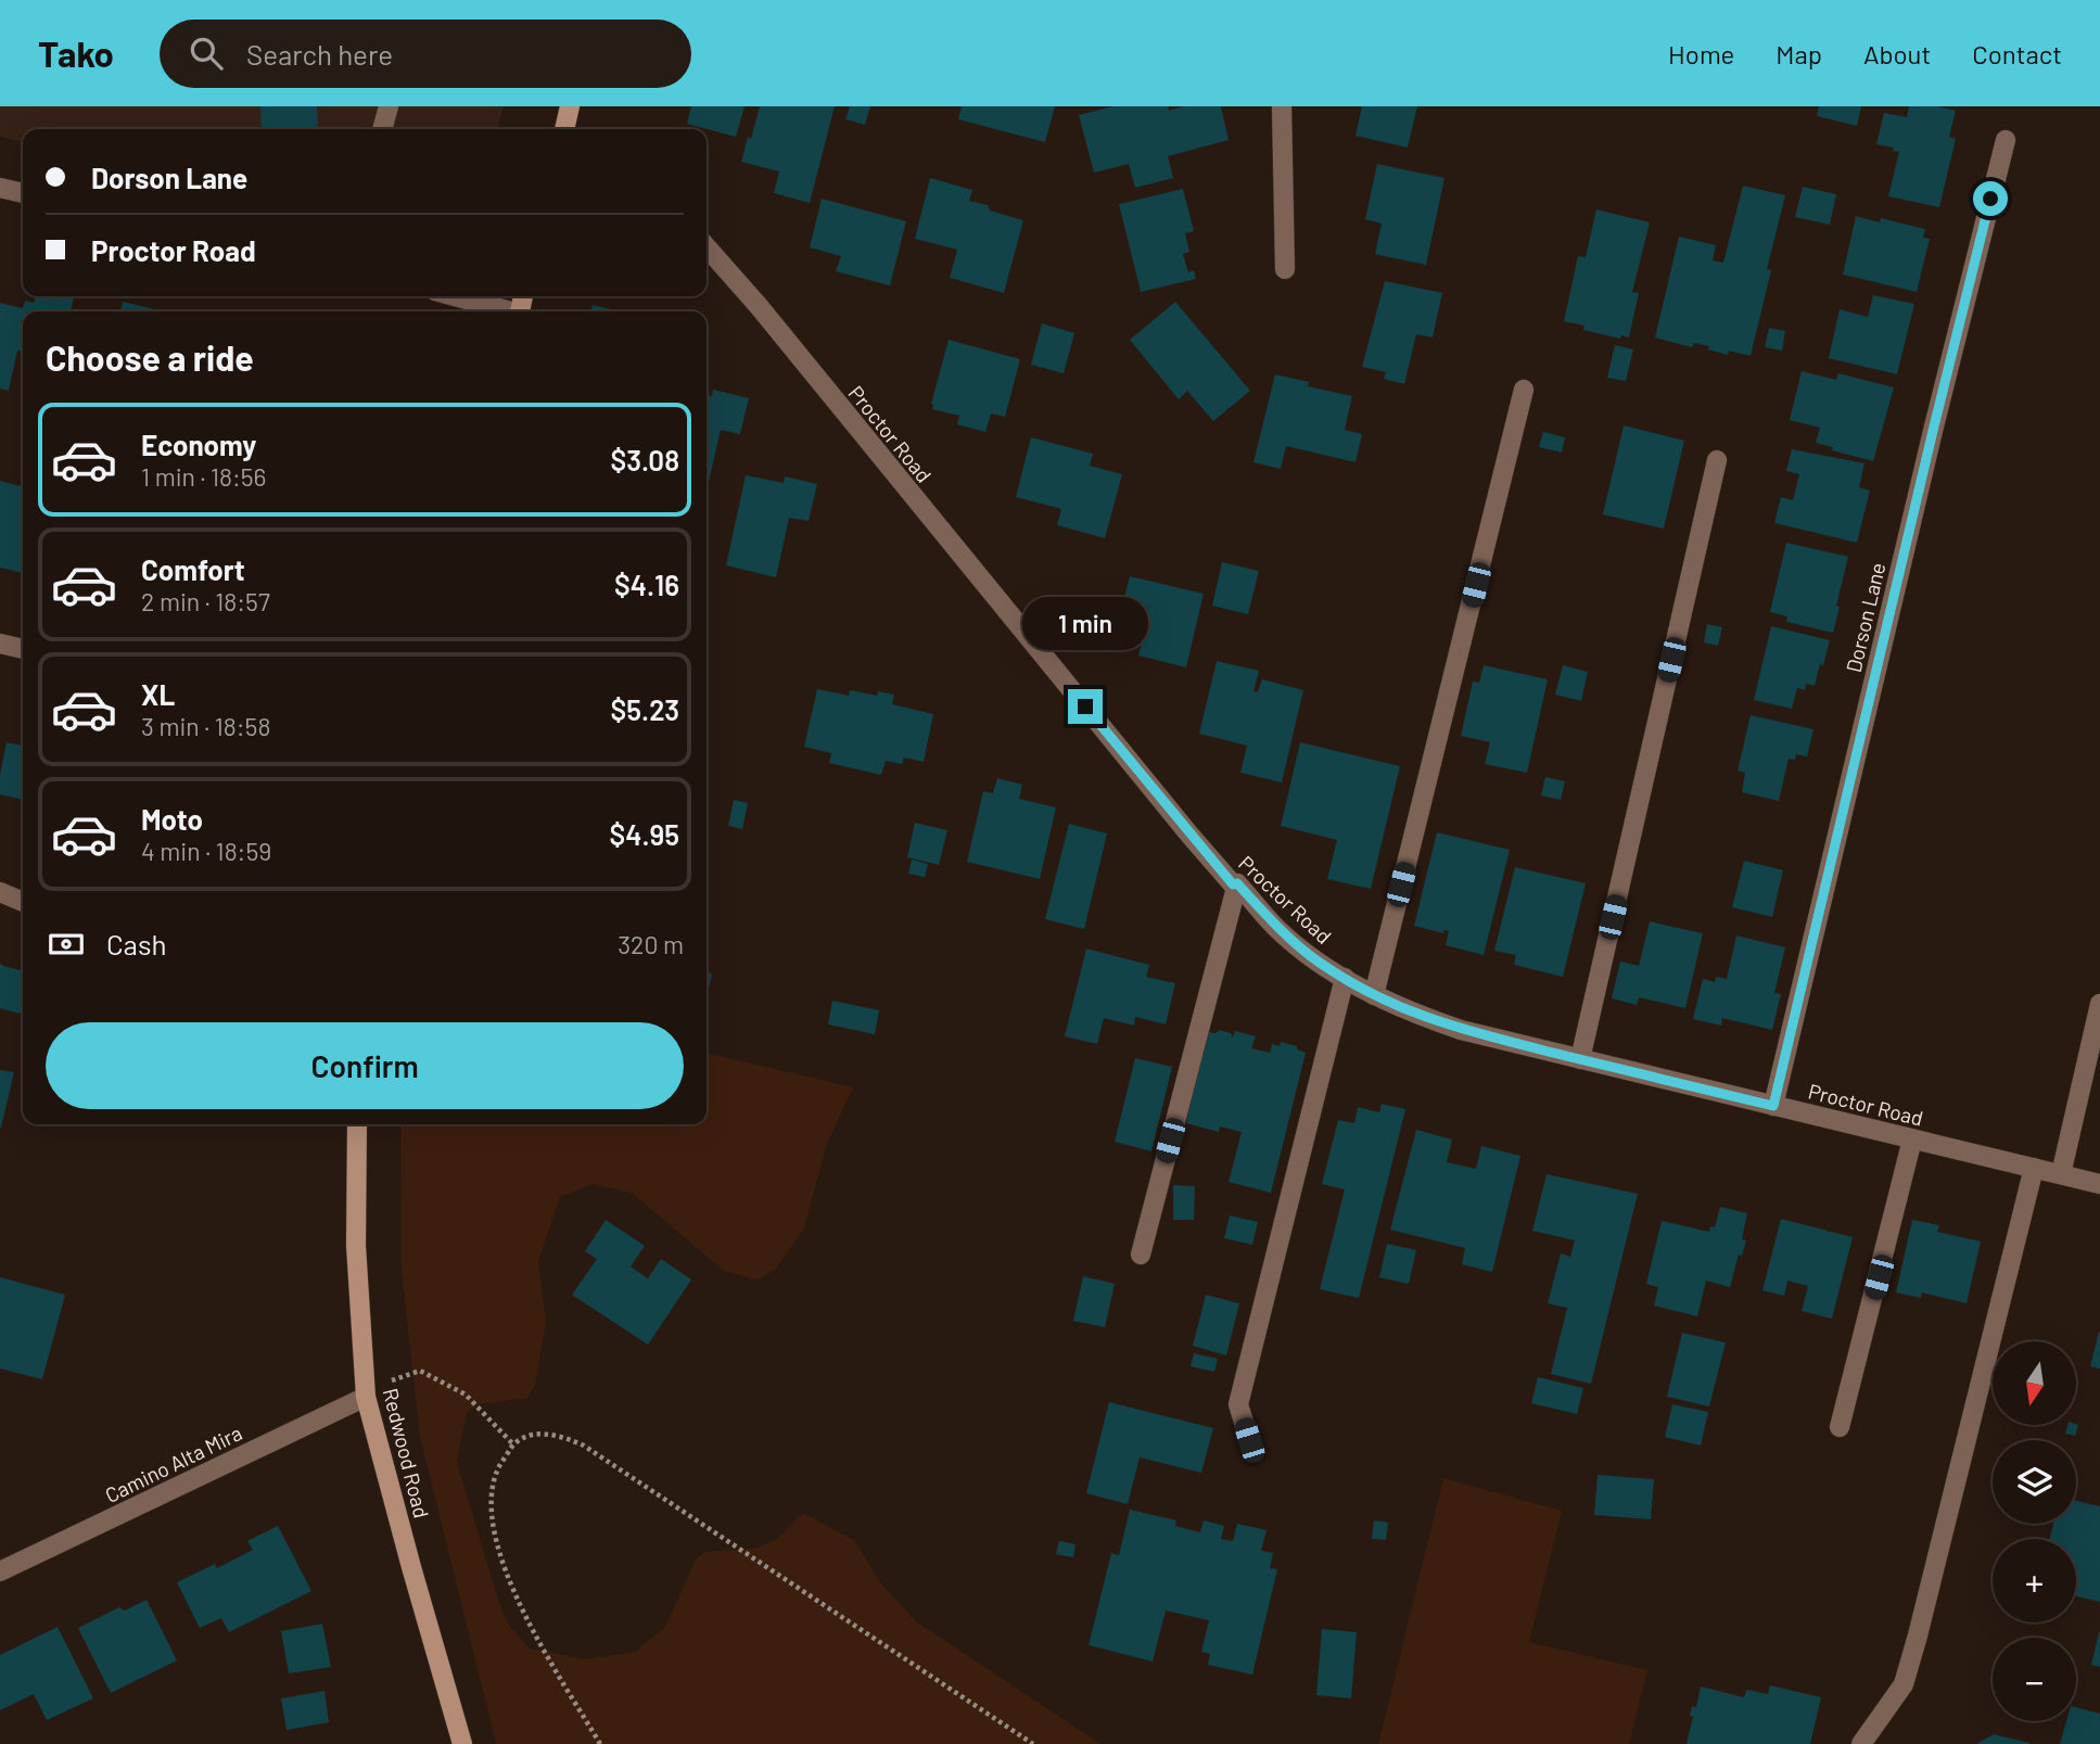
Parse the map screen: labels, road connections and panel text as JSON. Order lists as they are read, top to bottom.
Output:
{
  "streets": {
    "main road": ["Redwood Road"],
    "street": ["Proctor Road", "Dorson Lane", "Camino Alta Mira"]
  },
  "crossings": [
    ["Proctor Road", "Dorson Lane"],
    ["Redwood Road", "Camino Alta Mira"]
  ],
  "north": "bottom",
  "page": {
    "header": "Tako",
    "search": "Search here",
    "nav": [
      "Home",
      "Map",
      "About",
      "Contact"
    ],
    "banner": ["Dorson Lane", "Proctor Road"],
    "heading": "Choose a ride",
    "list": [
      {
        "name": "Economy",
        "note": "1 min · 18:56",
        "value": "$3.08"
      },
      {
        "name": "Comfort",
        "note": "2 min · 18:57",
        "value": "$4.16"
      },
      {
        "name": "XL",
        "note": "3 min · 18:58",
        "value": "$5.23"
      },
      {
        "name": "Moto",
        "note": "4 min · 18:59",
        "value": "$4.95"
      }
    ],
    "bubble": "1 min",
    "pay": ["Cash", "320 m"],
    "buttons": "Confirm",
    "map_buttons": ["+", "−"]
  }
}
